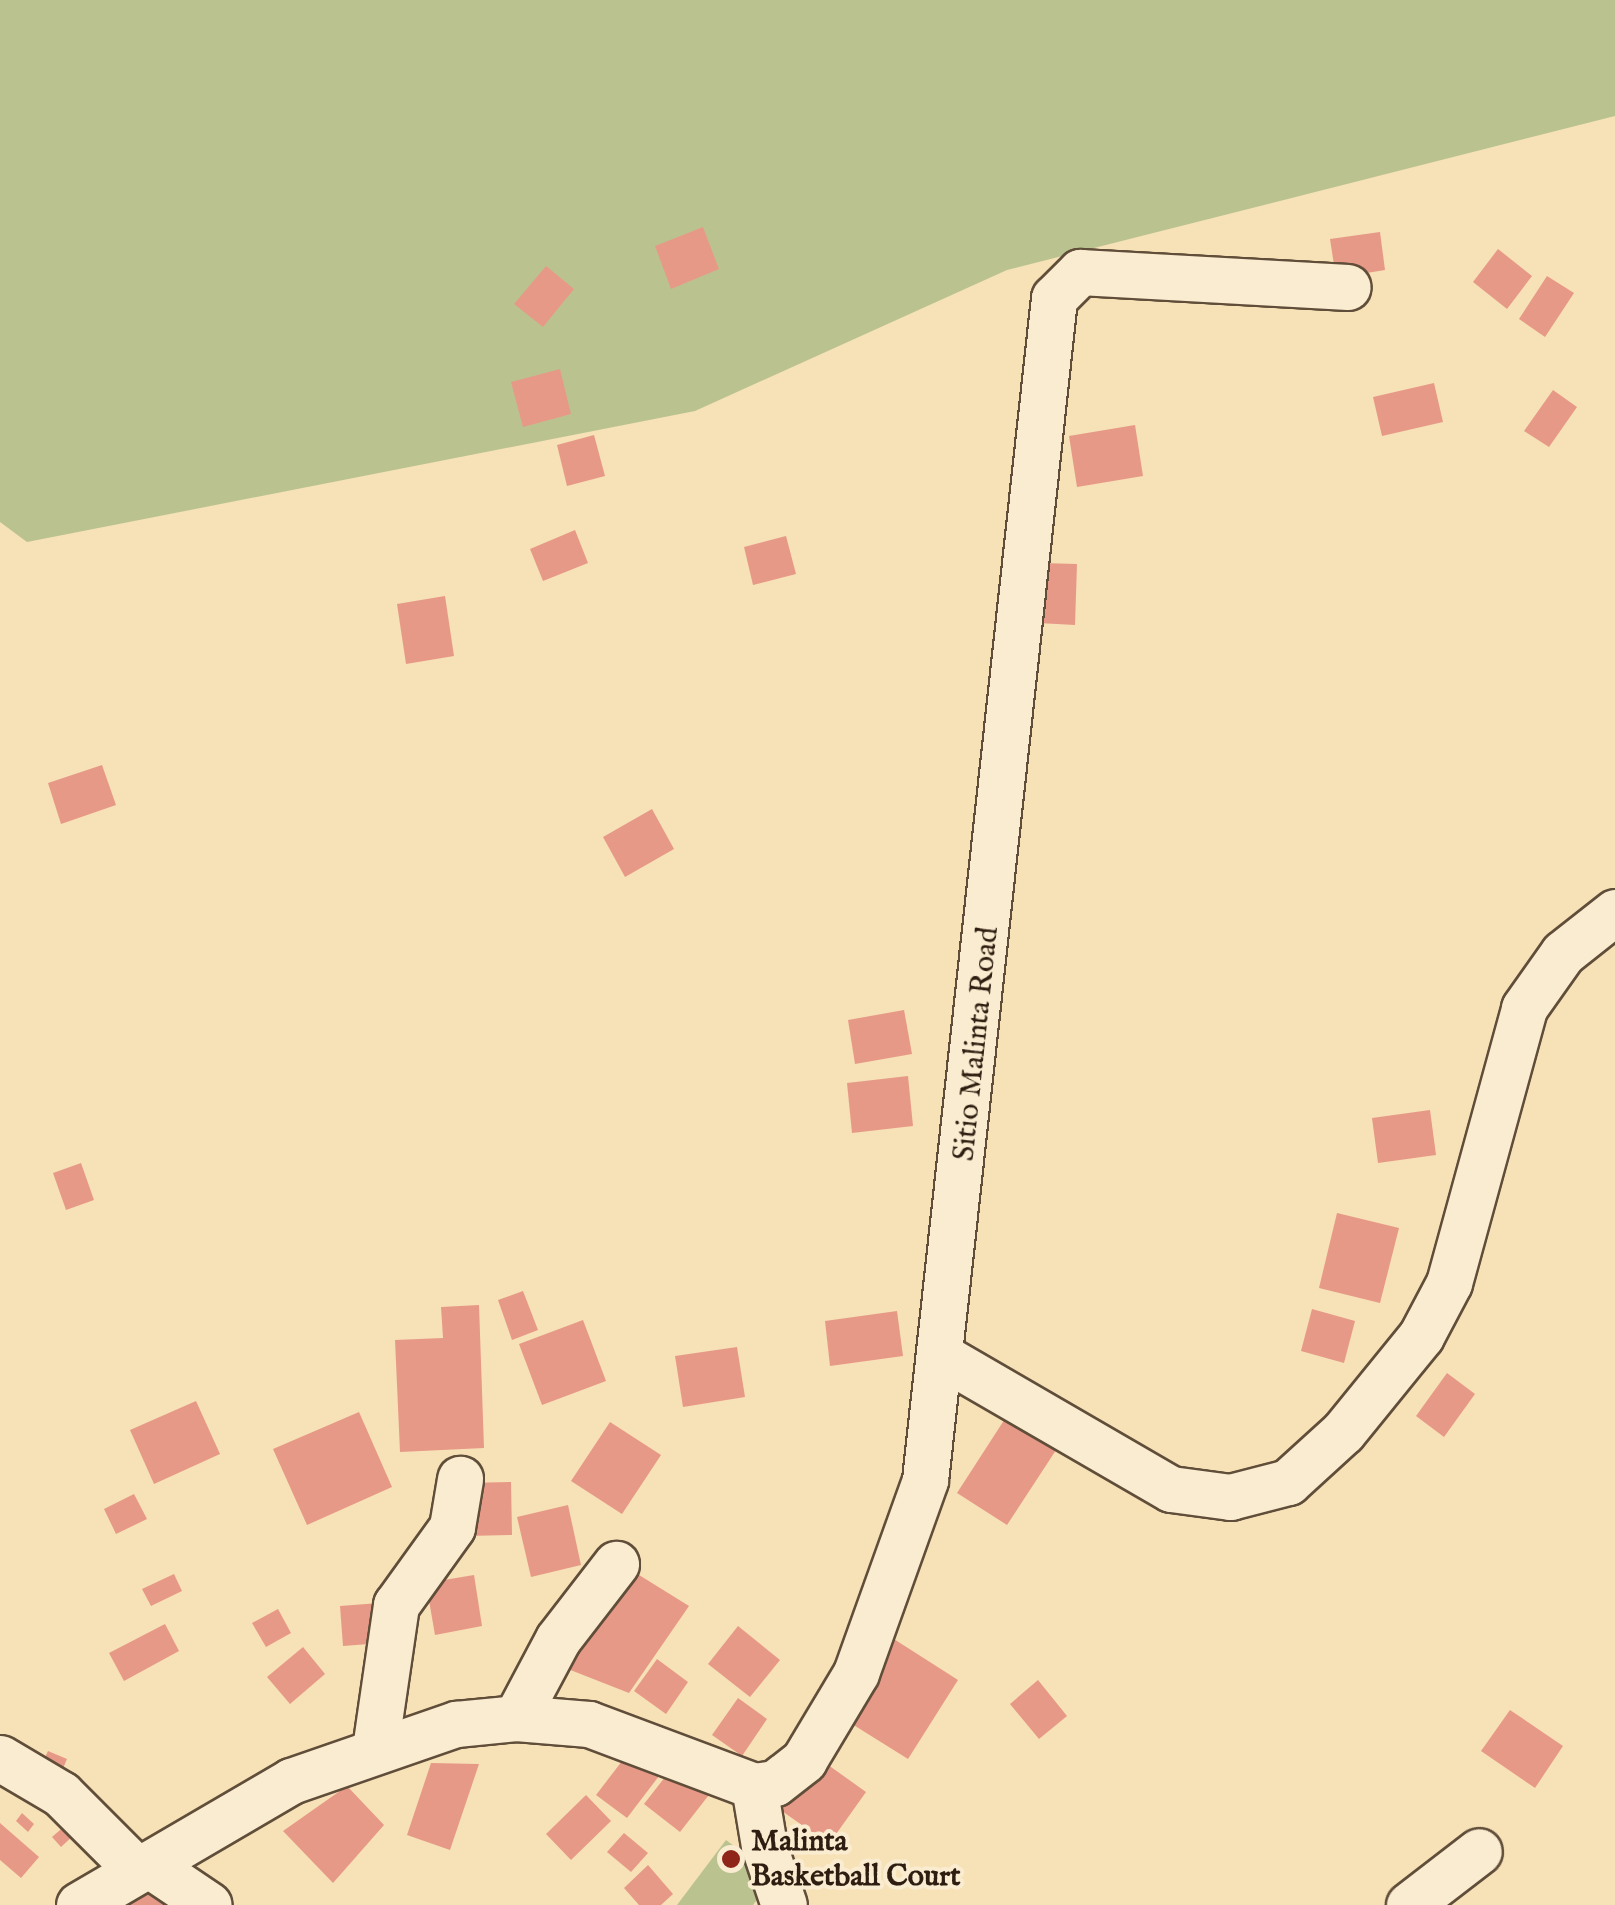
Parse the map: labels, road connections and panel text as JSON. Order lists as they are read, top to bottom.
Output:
{
  "streets": {
    "street": ["Sitio Malinta Road"]
  },
  "places": ["Malinta Basketball Court"]
}
